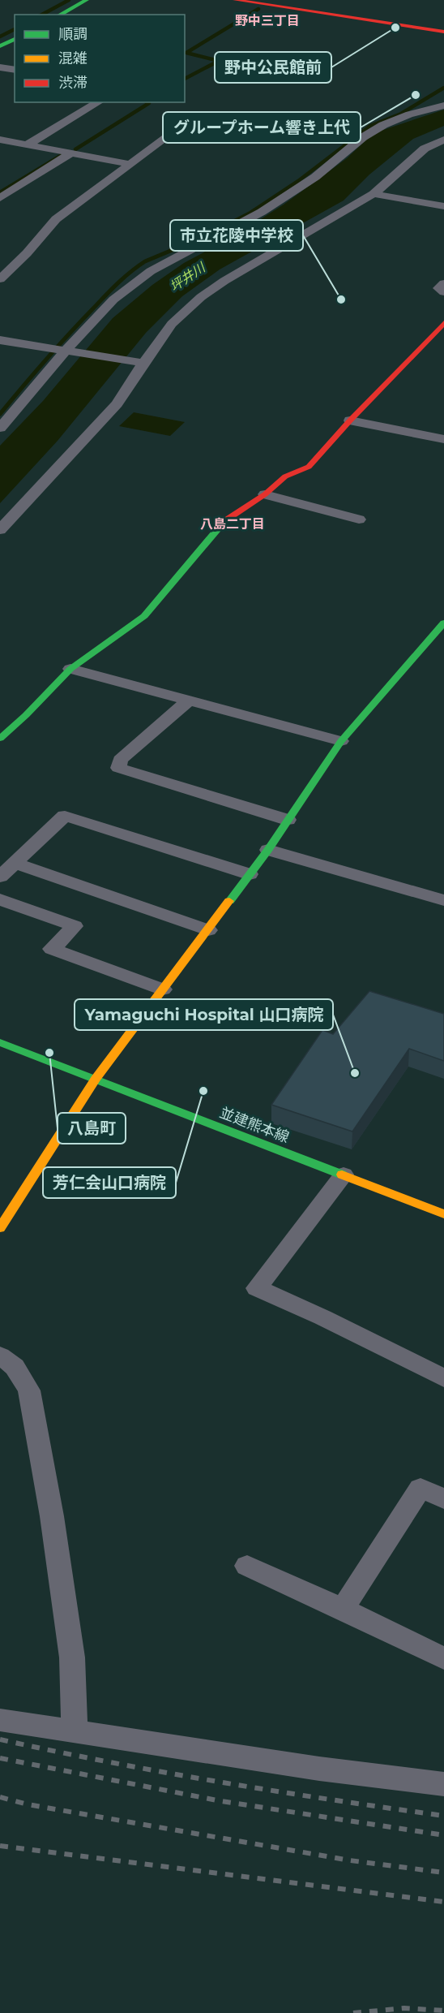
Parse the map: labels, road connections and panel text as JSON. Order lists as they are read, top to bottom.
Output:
{
  "streets": {
    "street": ["並建熊本線"]
  },
  "districts": ["野中三丁目", "八島二丁目"],
  "water": ["坪井川"],
  "places": [
    "野中公民館前",
    "グループホーム響き上代",
    "市立花陵中学校",
    "八島町",
    "Yamaguchi Hospital 山口病院",
    "芳仁会山口病院"
  ],
  "legend": ["順調", "混雑", "渋滞"]
}
